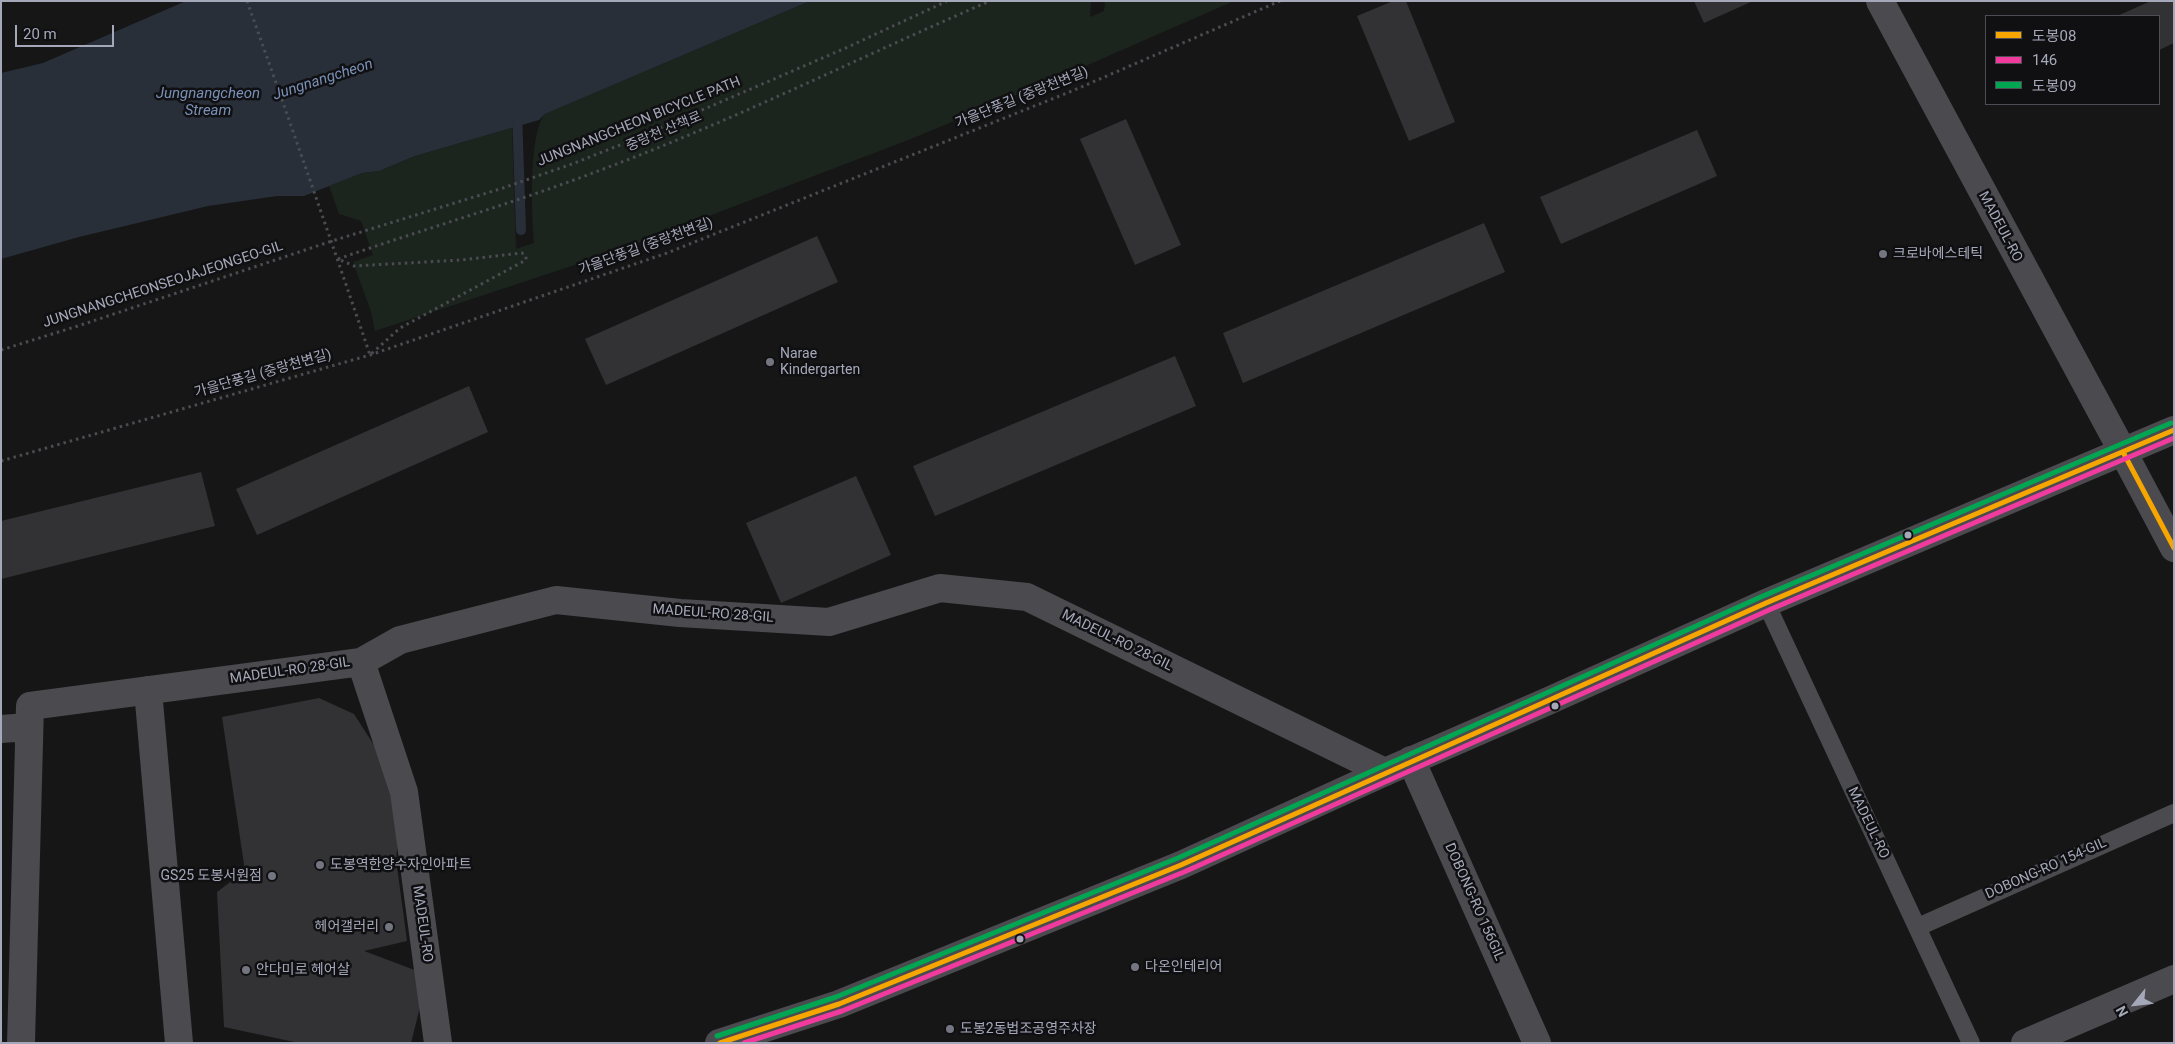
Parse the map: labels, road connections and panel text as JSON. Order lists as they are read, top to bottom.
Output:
{
  "streets": {
    "street": ["MADEUL-RO", "MADEUL-RO 28-GIL", "DOBONG-RO 156GIL"],
    "lane": ["DOBONG-RO 154-GIL"],
    "path": [
      "가을단풍길 (중랑천변길)",
      "JUNGNANGCHEON BICYCLE PATH",
      "중랑천 산책로",
      "JUNGNANGCHEONSEOJAJEONGEO-GIL"
    ]
  },
  "crossings": [
    ["JUNGNANGCHEON BICYCLE PATH", "JUNGNANGCHEONSEOJAJEONGEO-GIL"],
    ["MADEUL-RO", "MADEUL-RO 28-GIL"],
    ["MADEUL-RO", "DOBONG-RO 154-GIL"]
  ],
  "water": ["Jungnangcheon", "Jungnangcheon Stream"],
  "places": [
    "크로바에스테틱",
    "Narae Kindergarten",
    "도봉역한양수자인아파트",
    "GS25 도봉서원점",
    "헤어갤러리",
    "다온인테리어",
    "안다미로 헤어살",
    "도봉2동법조공영주차장"
  ],
  "lines": ["transit line 도봉09", "transit line 도봉08", "transit line 146"],
  "legend": ["도봉08", "146", "도봉09"],
  "scale_bar": "20 m",
  "north": "bottom left"
}
